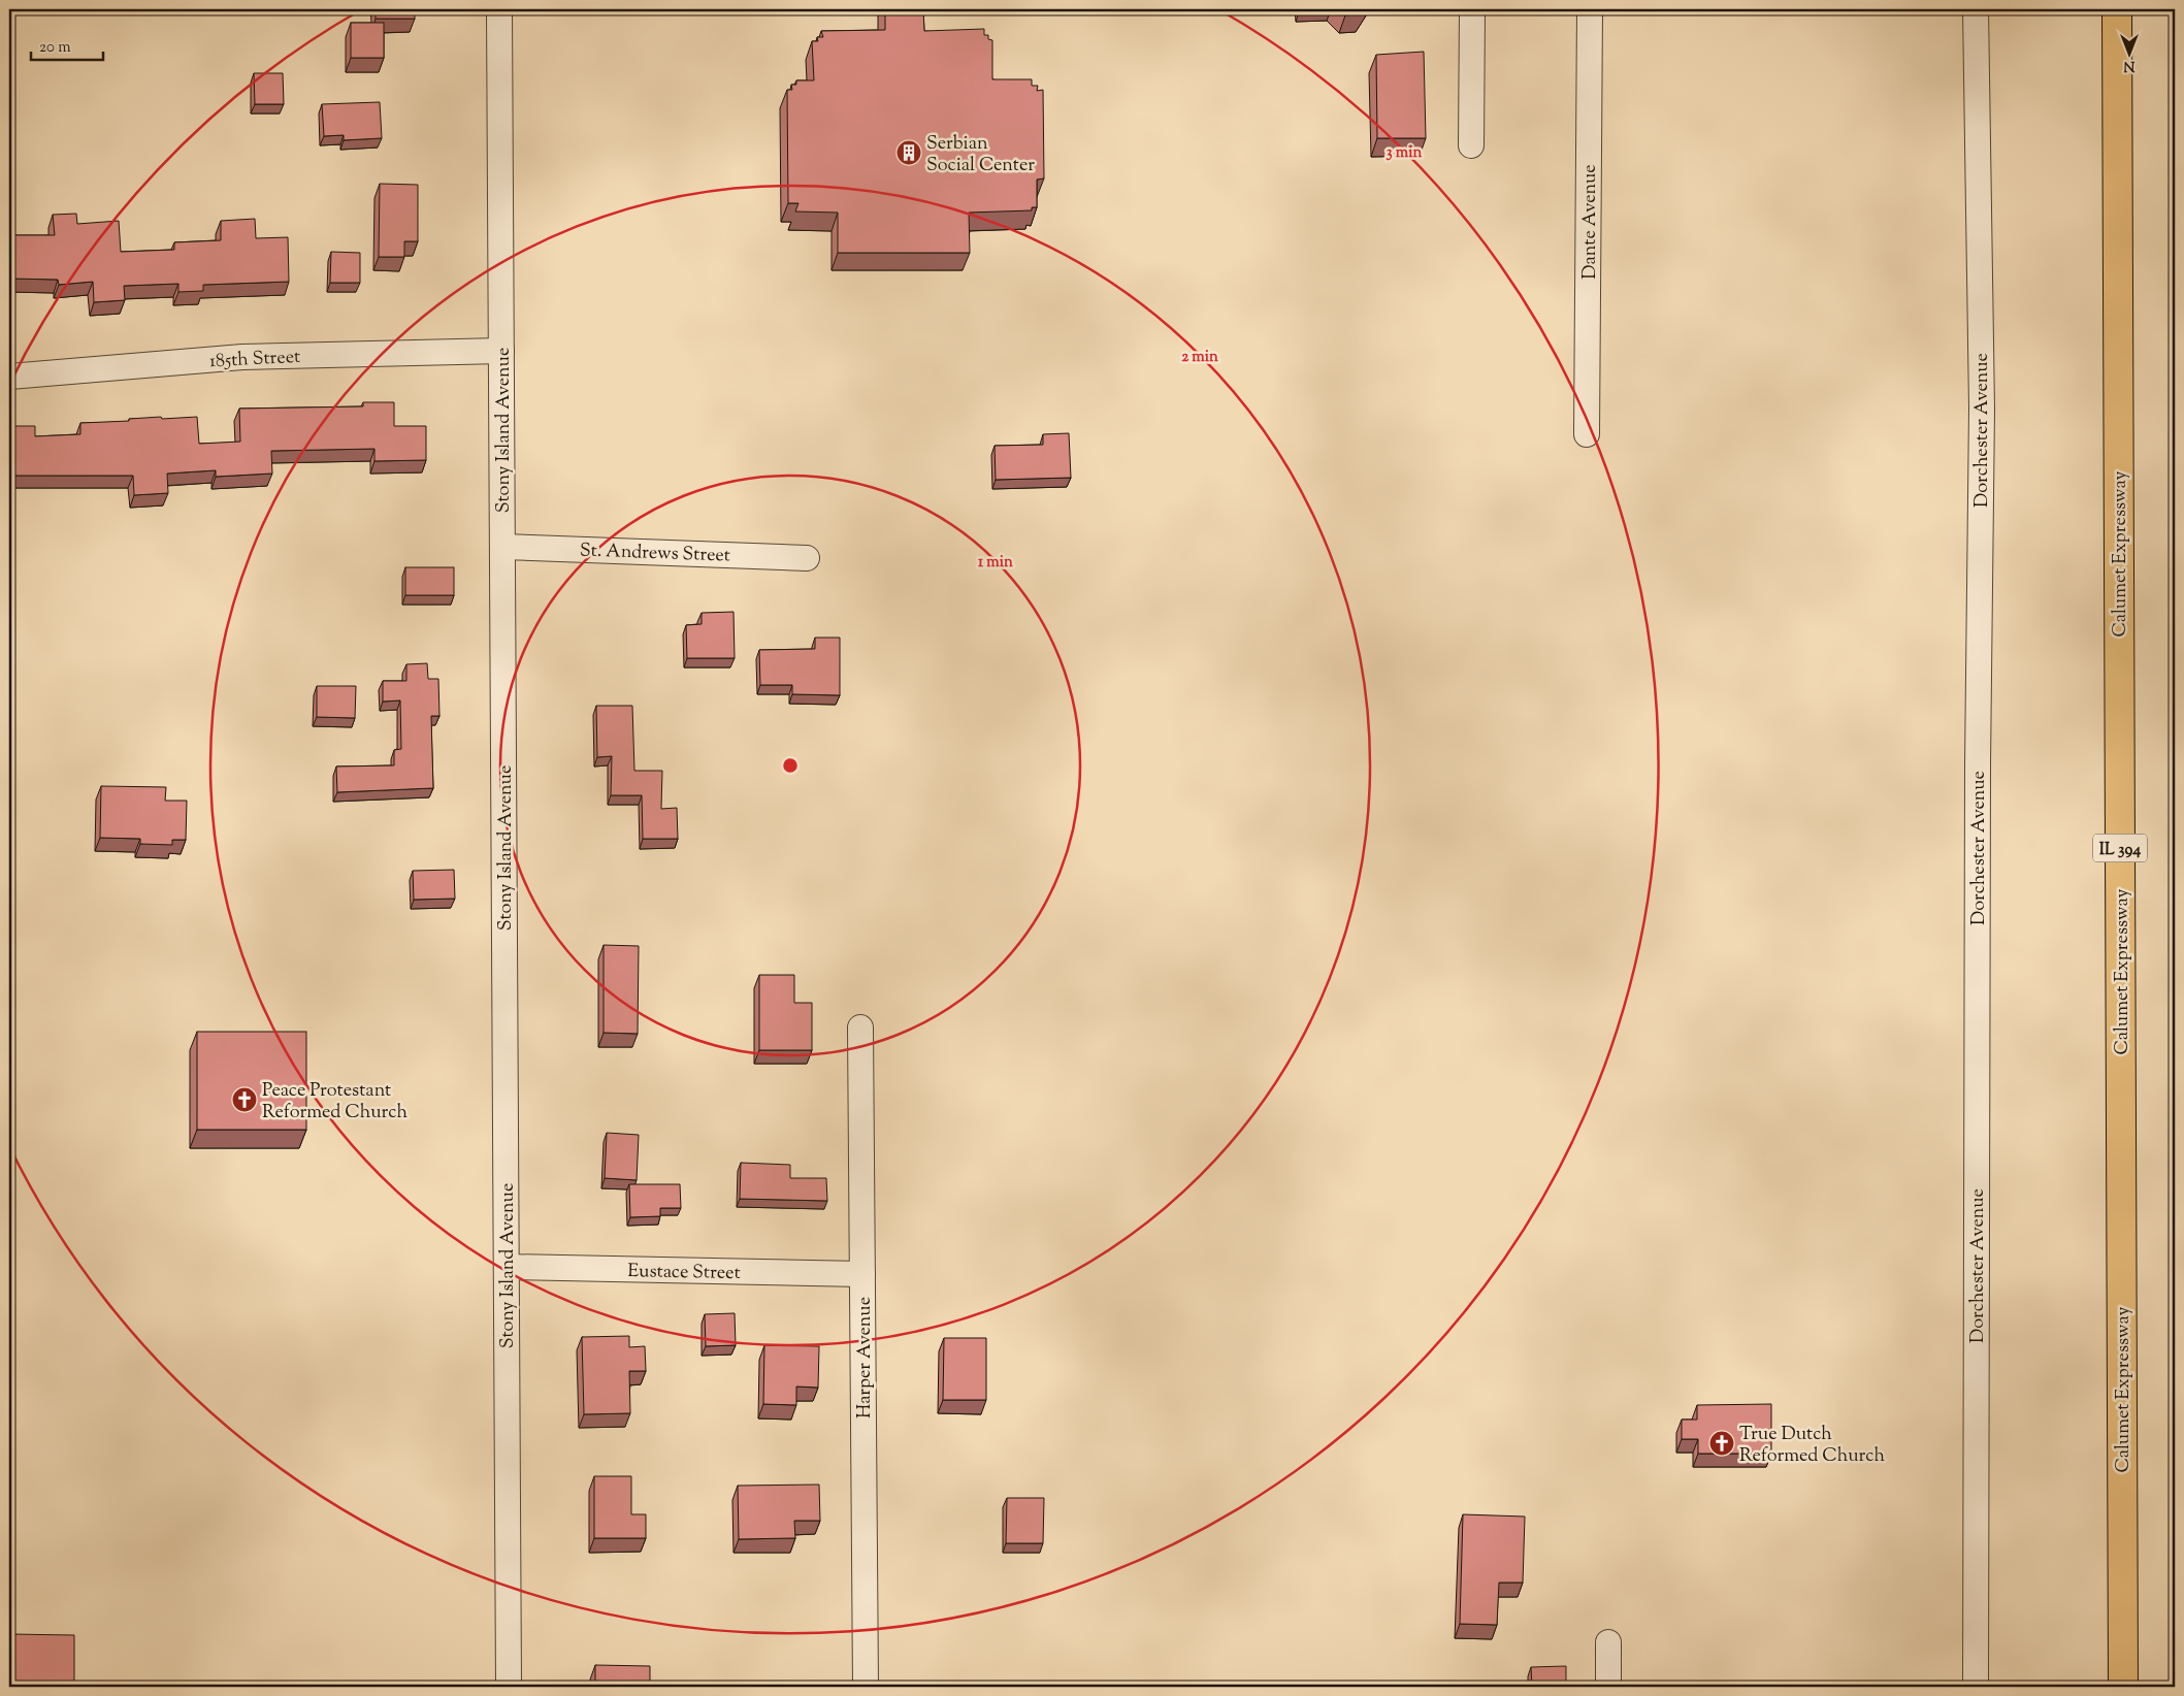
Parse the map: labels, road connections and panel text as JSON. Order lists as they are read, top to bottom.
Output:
{
  "streets": {
    "highway": ["Calumet Expressway", "IL 394"],
    "street": [
      "Dante Avenue",
      "185th Street",
      "Stony Island Avenue",
      "Dorchester Avenue",
      "St. Andrews Street",
      "Eustace Street",
      "Harper Avenue"
    ]
  },
  "crossings": [
    ["185th Street", "Stony Island Avenue"],
    ["Stony Island Avenue", "St. Andrews Street"],
    ["Stony Island Avenue", "Eustace Street"],
    ["Eustace Street", "Harper Avenue"]
  ],
  "places": {
    "building": ["Serbian Social Center"],
    "church": ["Peace Protestant Reformed Church", "True Dutch Reformed Church"]
  },
  "scale_bar": "20 m",
  "north": "bottom",
  "rings": ["3 min", "2 min", "1 min"]
}
